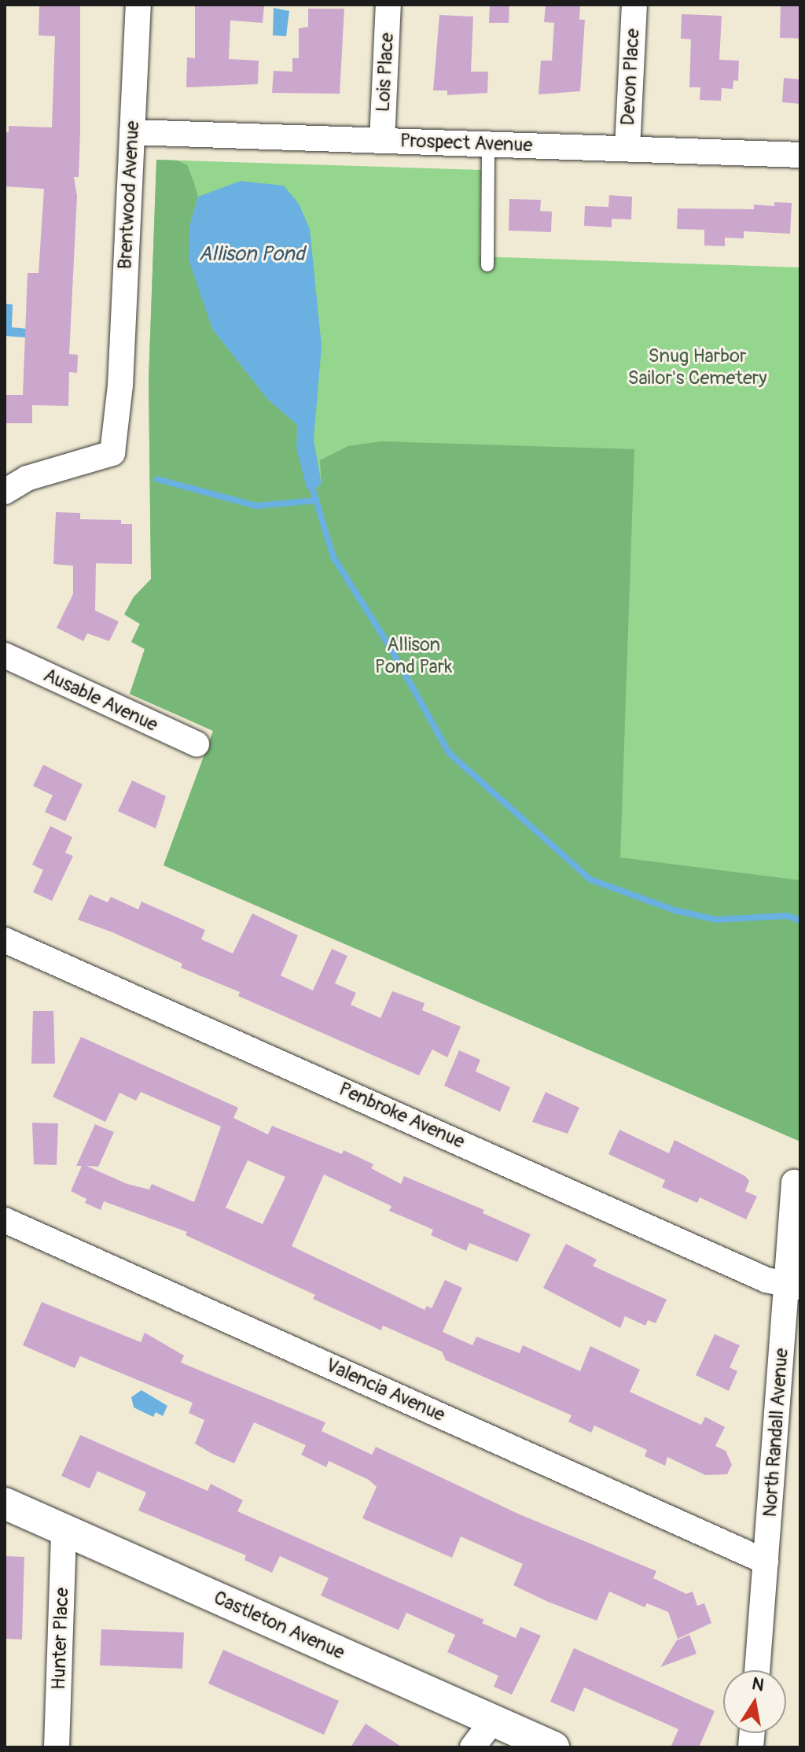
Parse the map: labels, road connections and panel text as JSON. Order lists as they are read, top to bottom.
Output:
{
  "streets": {
    "street": [
      "Lois Place",
      "Devon Place",
      "Prospect Avenue",
      "Brentwood Avenue",
      "Ausable Avenue",
      "Penbroke Avenue",
      "Valencia Avenue",
      "North Randall Avenue",
      "Castleton Avenue",
      "Hunter Place"
    ]
  },
  "crossings": [
    ["Lois Place", "Prospect Avenue"],
    ["Devon Place", "Prospect Avenue"],
    ["Prospect Avenue", "Brentwood Avenue"],
    ["Penbroke Avenue", "North Randall Avenue"],
    ["Valencia Avenue", "North Randall Avenue"],
    ["Castleton Avenue", "Hunter Place"]
  ],
  "water": ["Allison Pond"],
  "parks": ["Snug Harbor Sailor's Cemetery", "Allison Pond Park"],
  "north": "top"
}
